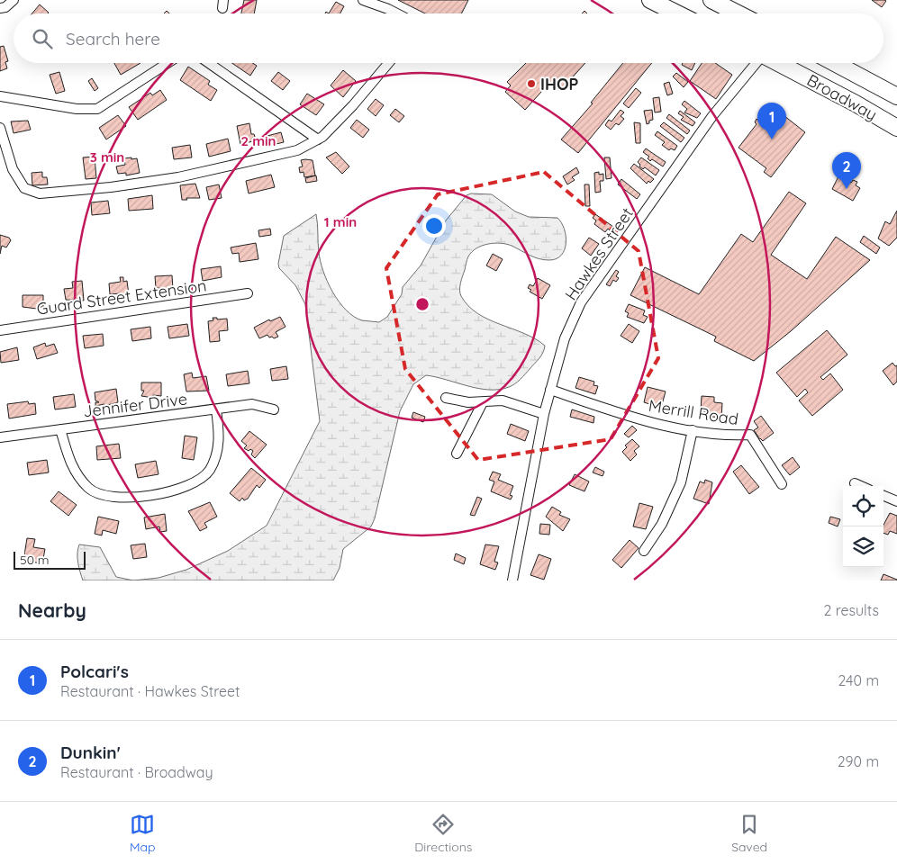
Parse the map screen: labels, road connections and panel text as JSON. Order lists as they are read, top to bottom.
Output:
{
  "streets": {
    "highway": ["Broadway"],
    "street": [
      "Hawkes Street",
      "Guard Street Extension",
      "Jennifer Drive",
      "Merrill Road"
    ]
  },
  "crossings": [
    ["Hawkes Street", "Merrill Road"]
  ],
  "places": ["IHOP"],
  "scale_bar": "50 m",
  "page": {
    "search": "Search here",
    "pins": ["1", "2"],
    "scale": "50 m",
    "heading": ["Nearby", "2 results"],
    "list": [
      {
        "mark": "1",
        "name": "Polcari's",
        "note": "Restaurant · Hawkes Street",
        "value": "240 m"
      },
      {
        "mark": "2",
        "name": "Dunkin'",
        "note": "Restaurant · Broadway",
        "value": "290 m"
      }
    ],
    "nav": ["Map", "Directions", "Saved"]
  },
  "rings": ["2 min", "3 min", "1 min"]
}
